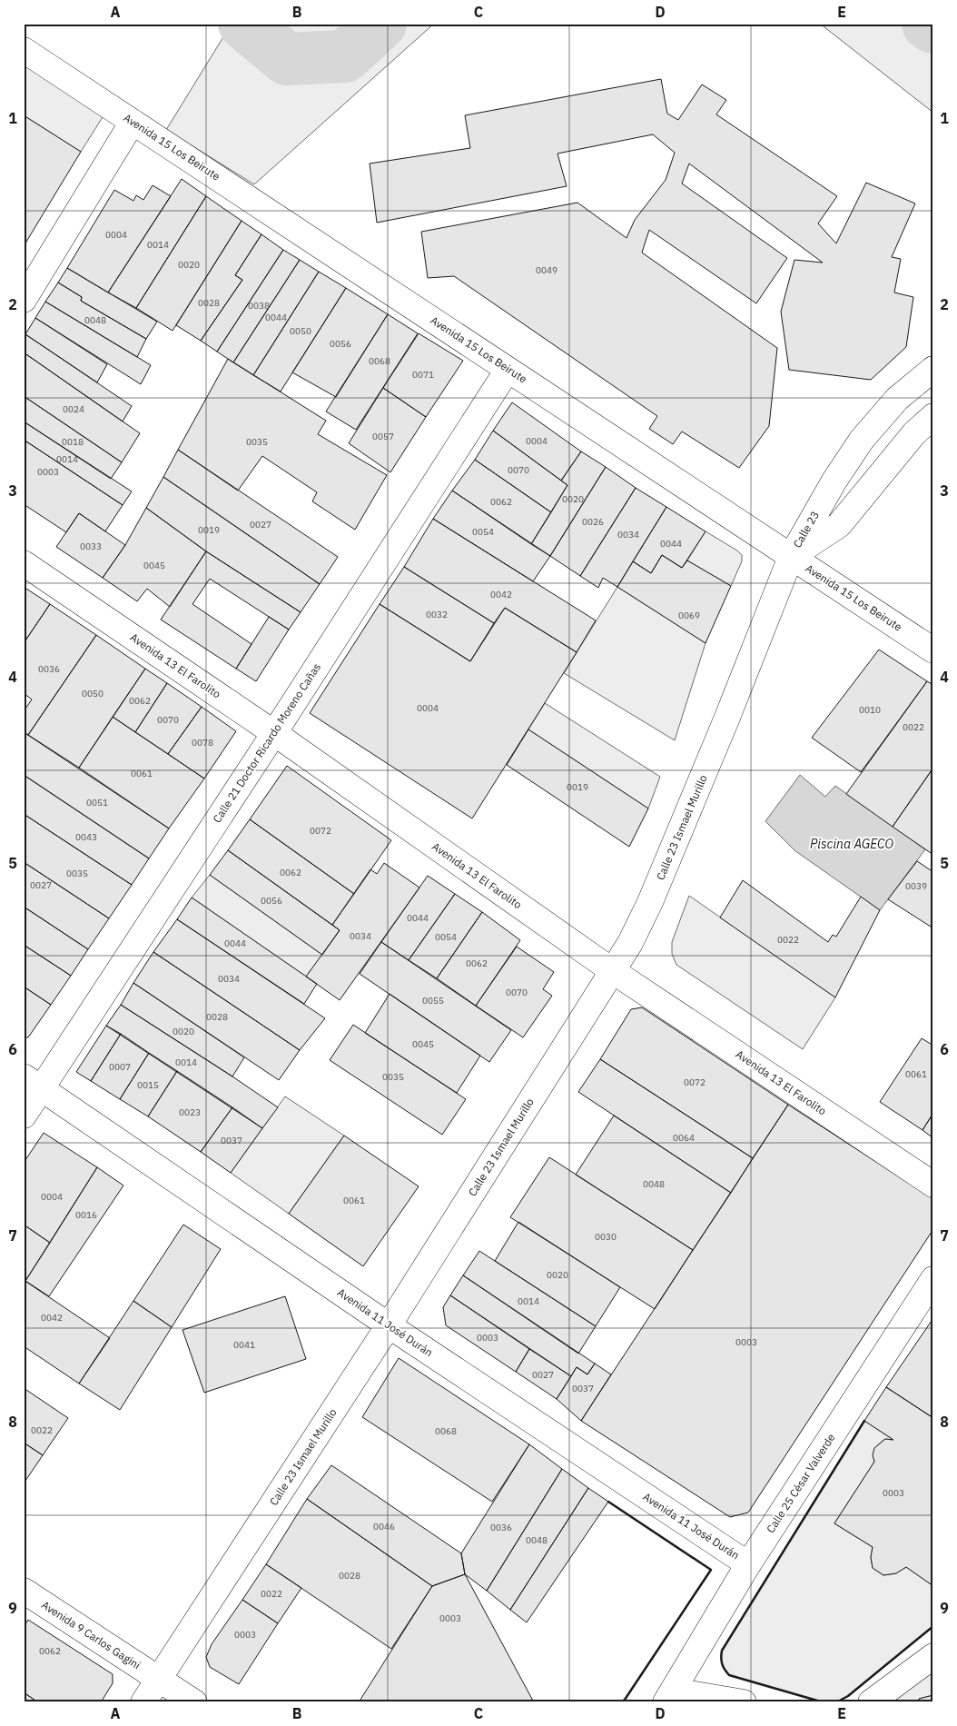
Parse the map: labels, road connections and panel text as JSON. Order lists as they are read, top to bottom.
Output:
{
  "streets": {
    "street": [
      "Avenida 15 Los Beirute",
      "Calle 23",
      "Avenida 13 El Farolito",
      "Calle 21 Doctor Ricardo Moreno Cañas",
      "Calle 23 Ismael Murillo",
      "Avenida 11 José Durán",
      "Calle 25 César Valverde",
      "Avenida 9 Carlos Gagini"
    ]
  },
  "crossings": [
    ["Avenida 15 Los Beirute", "Calle 23"],
    ["Avenida 15 Los Beirute", "Calle 21 Doctor Ricardo Moreno Cañas"],
    ["Avenida 15 Los Beirute", "Calle 23 Ismael Murillo"],
    ["Calle 23", "Calle 23 Ismael Murillo"],
    ["Avenida 13 El Farolito", "Calle 21 Doctor Ricardo Moreno Cañas"],
    ["Avenida 13 El Farolito", "Calle 23 Ismael Murillo"],
    ["Calle 21 Doctor Ricardo Moreno Cañas", "Avenida 11 José Durán"],
    ["Calle 23 Ismael Murillo", "Avenida 11 José Durán"],
    ["Calle 23 Ismael Murillo", "Avenida 9 Carlos Gagini"],
    ["Avenida 11 José Durán", "Calle 25 César Valverde"]
  ],
  "water": ["Piscina AGECO"],
  "house_numbers": [
    "0004",
    "0014",
    "0020",
    "0049",
    "0028",
    "0038",
    "0044",
    "0048",
    "0050",
    "0056",
    "0068",
    "0071",
    "0024",
    "0057",
    "0004",
    "0018",
    "0035",
    "0014",
    "0070",
    "0003",
    "0020",
    "0062",
    "0026",
    "0027",
    "0019",
    "0054",
    "0034",
    "0044",
    "0033",
    "0045",
    "0042",
    "0032",
    "0069",
    "0036",
    "0050",
    "0062",
    "0004",
    "0010",
    "0070",
    "0022",
    "0078",
    "0061",
    "0019",
    "0051",
    "0072",
    "0043",
    "0062",
    "0035",
    "0027",
    "0039",
    "0056",
    "0044",
    "0034",
    "0054",
    "0022",
    "0044",
    "0062",
    "0034",
    "0070",
    "0055",
    "0028",
    "0020",
    "0045",
    "0014",
    "0007",
    "0061",
    "0035",
    "0072",
    "0015",
    "0023",
    "0064",
    "0037",
    "0048",
    "0004",
    "0061",
    "0016",
    "0030",
    "0020",
    "0014",
    "0042",
    "0003",
    "0003",
    "0041",
    "0027",
    "0037",
    "0022",
    "0068",
    "0003",
    "0046",
    "0036",
    "0048",
    "0028",
    "0022",
    "0003",
    "0003",
    "0062"
  ],
  "grid": {
    "columns": [
      "A",
      "B",
      "C",
      "D",
      "E"
    ],
    "rows": [
      "1",
      "2",
      "3",
      "4",
      "5",
      "6",
      "7",
      "8",
      "9"
    ]
  }
}
